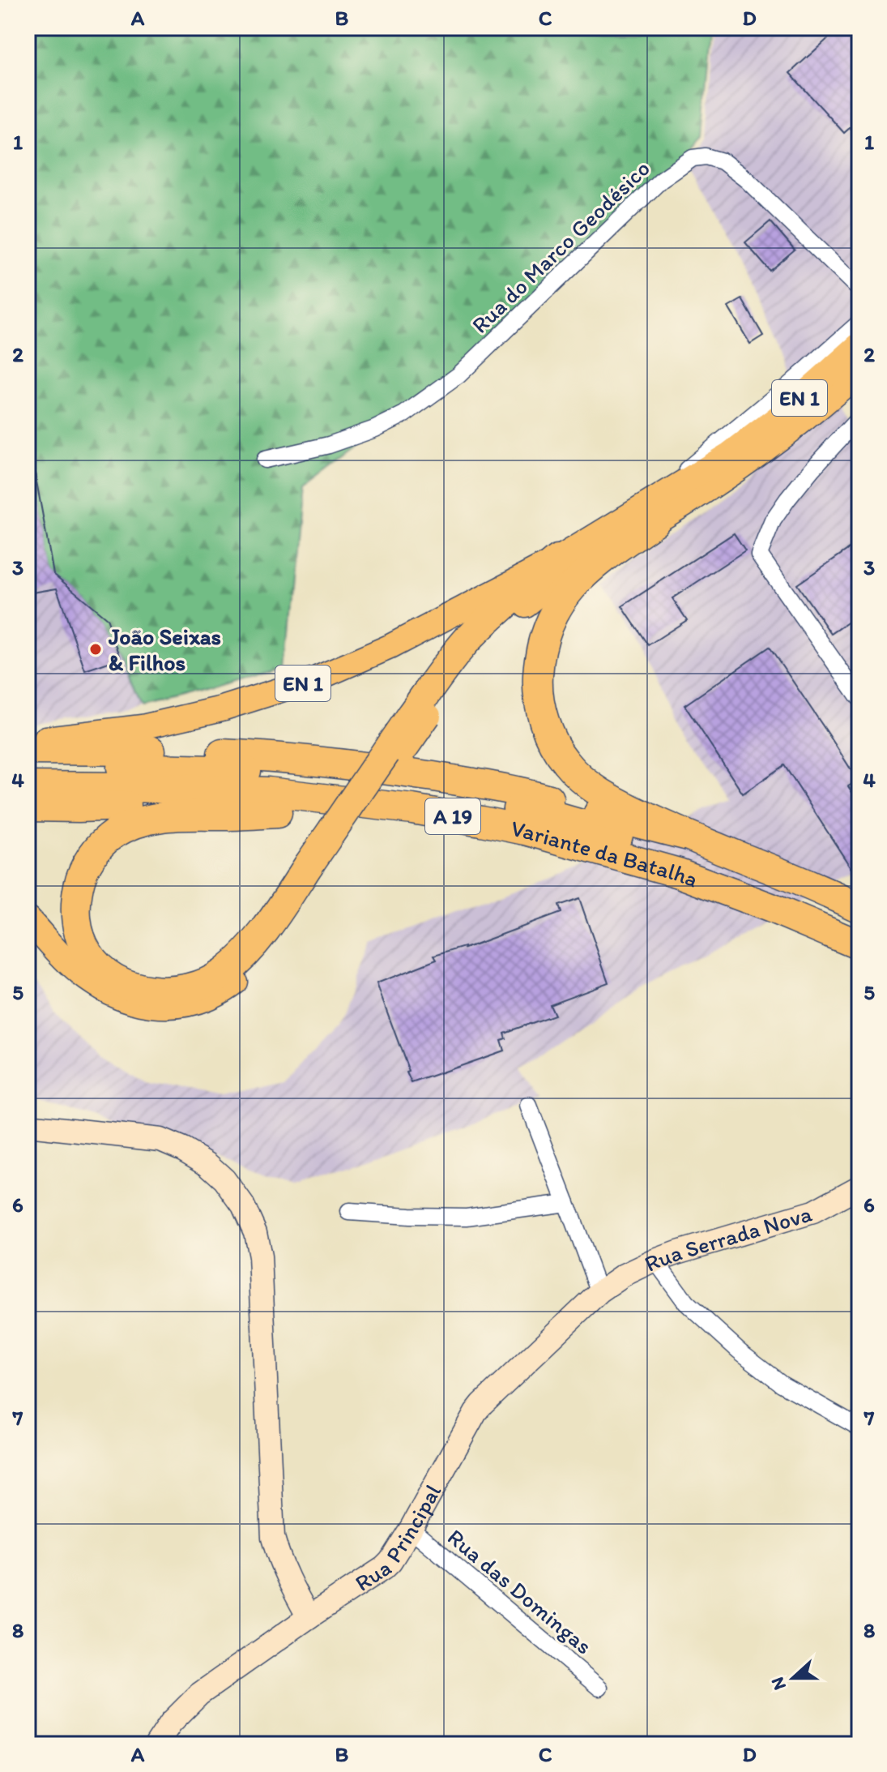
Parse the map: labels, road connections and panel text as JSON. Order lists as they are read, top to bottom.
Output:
{
  "streets": {
    "highway": ["A 19", "Variante da Batalha"],
    "main road": ["EN 1"],
    "street": [
      "Rua do Marco Geodésico",
      "Rua Serrada Nova",
      "Rua Principal",
      "Rua das Domingas"
    ]
  },
  "crossings": [
    ["Rua Serrada Nova", "Rua Principal"],
    ["Rua Principal", "Rua das Domingas"]
  ],
  "places": ["João Seixas & Filhos"],
  "north": "left",
  "grid": {
    "columns": [
      "A",
      "B",
      "C",
      "D"
    ],
    "rows": [
      "1",
      "2",
      "3",
      "4",
      "5",
      "6",
      "7",
      "8"
    ]
  }
}
